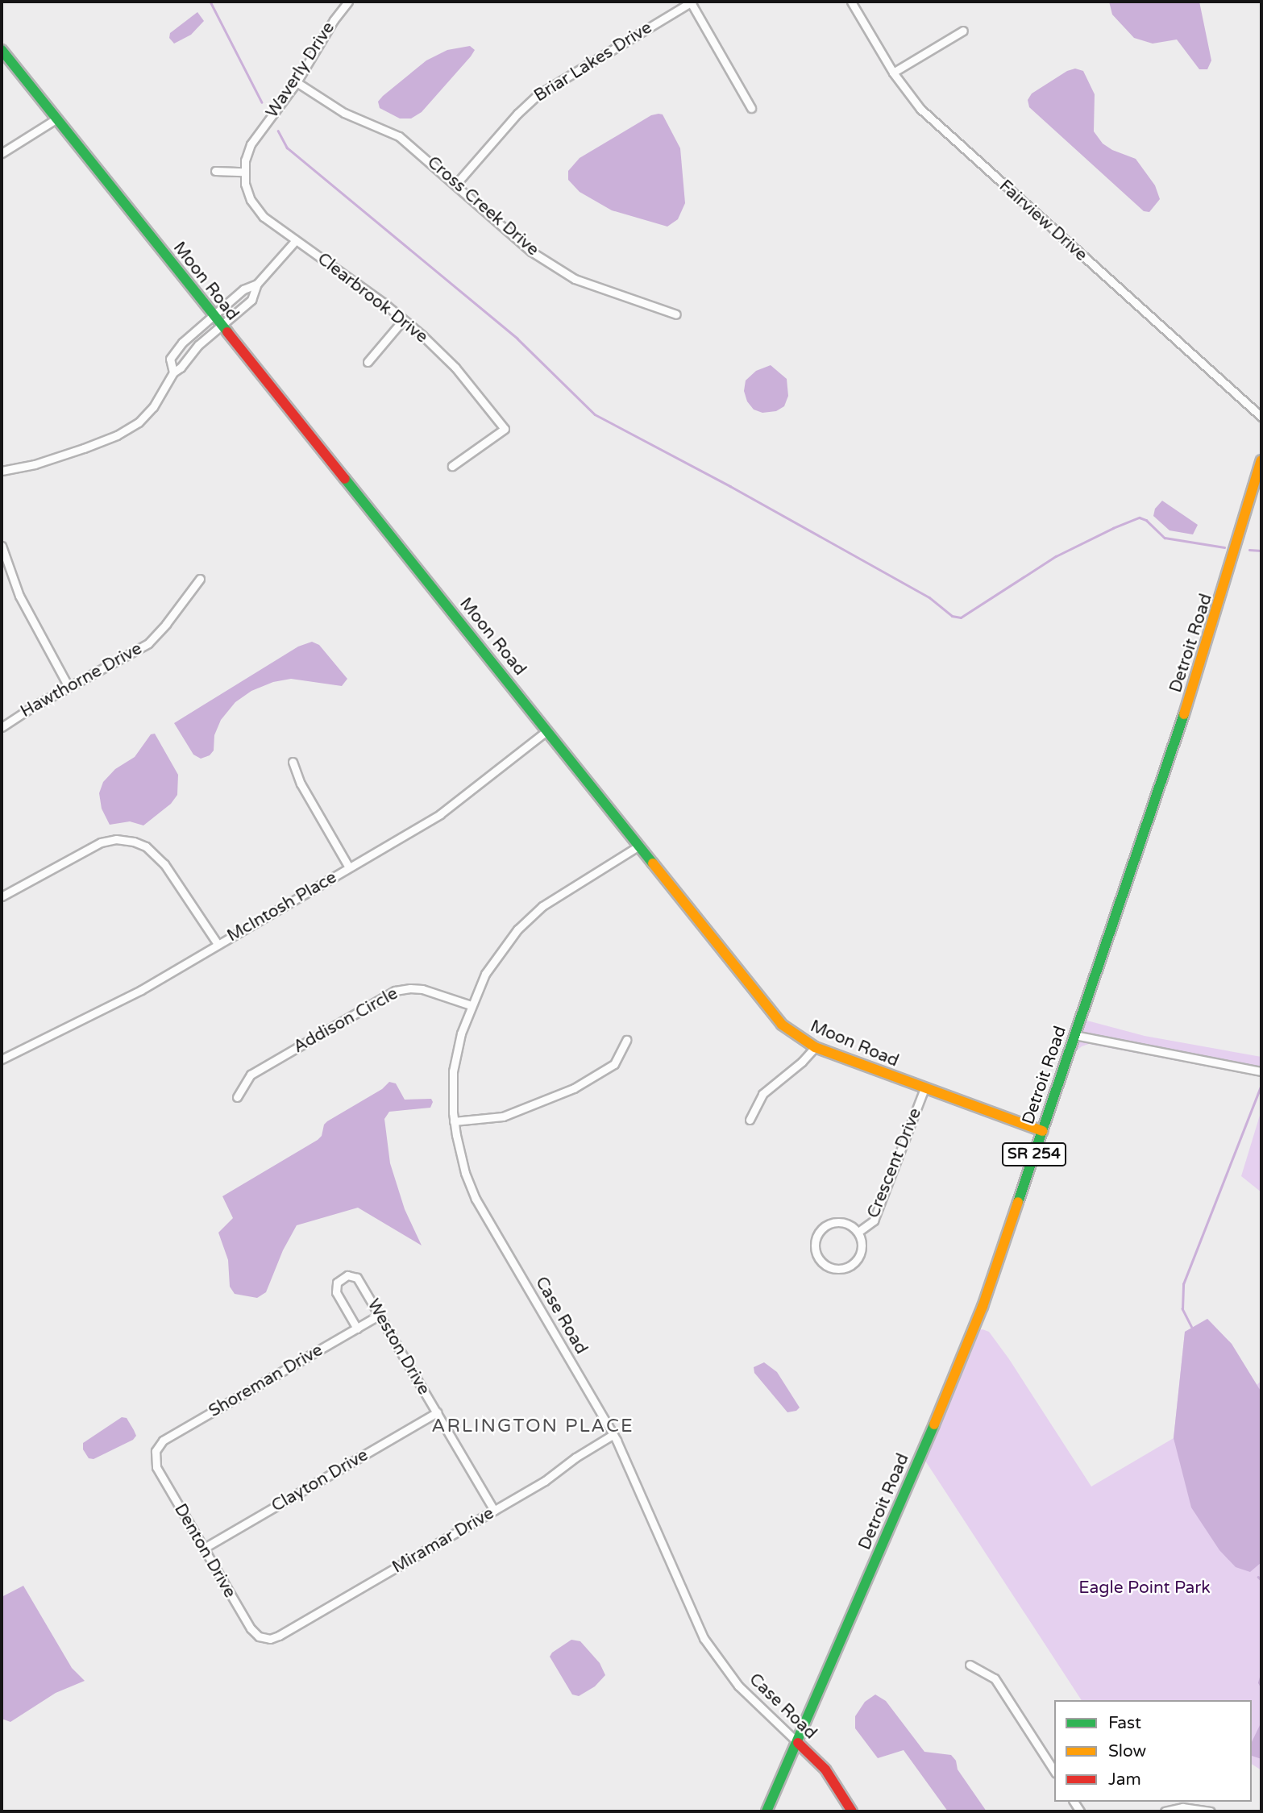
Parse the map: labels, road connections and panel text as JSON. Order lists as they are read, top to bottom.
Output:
{
  "streets": {
    "street": [
      "Briar Lakes Drive",
      "Waverly Drive",
      "Cross Creek Drive",
      "Fairview Drive",
      "Moon Road",
      "Clearbrook Drive",
      "Detroit Road",
      "Hawthorne Drive",
      "McIntosh Place",
      "Addison Circle",
      "SR 254",
      "Crescent Drive",
      "Case Road",
      "Weston Drive",
      "Shoreman Drive",
      "Clayton Drive",
      "Miramar Drive",
      "Denton Drive"
    ]
  },
  "crossings": [
    ["Briar Lakes Drive", "Cross Creek Drive"],
    ["Waverly Drive", "Cross Creek Drive"],
    ["Waverly Drive", "Clearbrook Drive"],
    ["Moon Road", "Detroit Road"],
    ["Moon Road", "McIntosh Place"],
    ["Moon Road", "Crescent Drive"],
    ["Moon Road", "Case Road"],
    ["Detroit Road", "Case Road"],
    ["Addison Circle", "Case Road"],
    ["Case Road", "Miramar Drive"],
    ["Weston Drive", "Shoreman Drive"],
    ["Weston Drive", "Clayton Drive"],
    ["Weston Drive", "Miramar Drive"],
    ["Shoreman Drive", "Denton Drive"],
    ["Clayton Drive", "Denton Drive"],
    ["Miramar Drive", "Denton Drive"]
  ],
  "districts": ["ARLINGTON PLACE"],
  "parks": ["Eagle Point Park"],
  "legend": ["Fast", "Slow", "Jam"]
}
